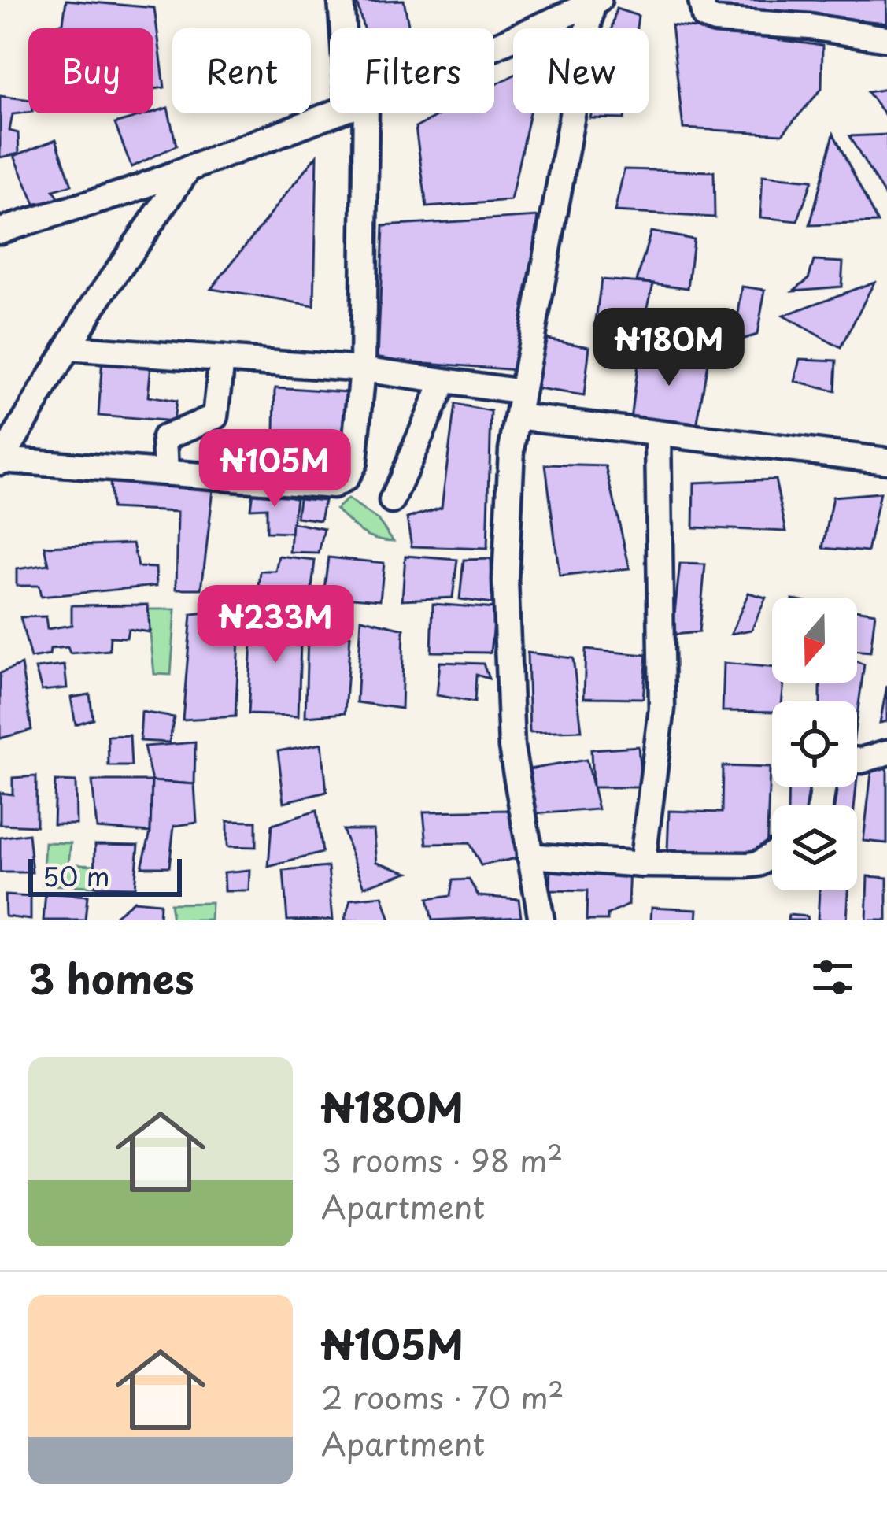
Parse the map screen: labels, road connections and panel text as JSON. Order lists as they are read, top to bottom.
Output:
{
  "scale_bar": "50 m",
  "north": "bottom",
  "page": {
    "chip": [
      "Buy",
      "Rent",
      "Filters",
      "New"
    ],
    "price": ["₦180M", "₦105M", "₦233M"],
    "scale": "50 m",
    "heading": "3 homes",
    "list": [
      {
        "name": "₦180M",
        "note": "3 rooms · 98 m² · Apartment"
      },
      {
        "name": "₦105M",
        "note": "2 rooms · 70 m² · Apartment"
      }
    ]
  }
}
